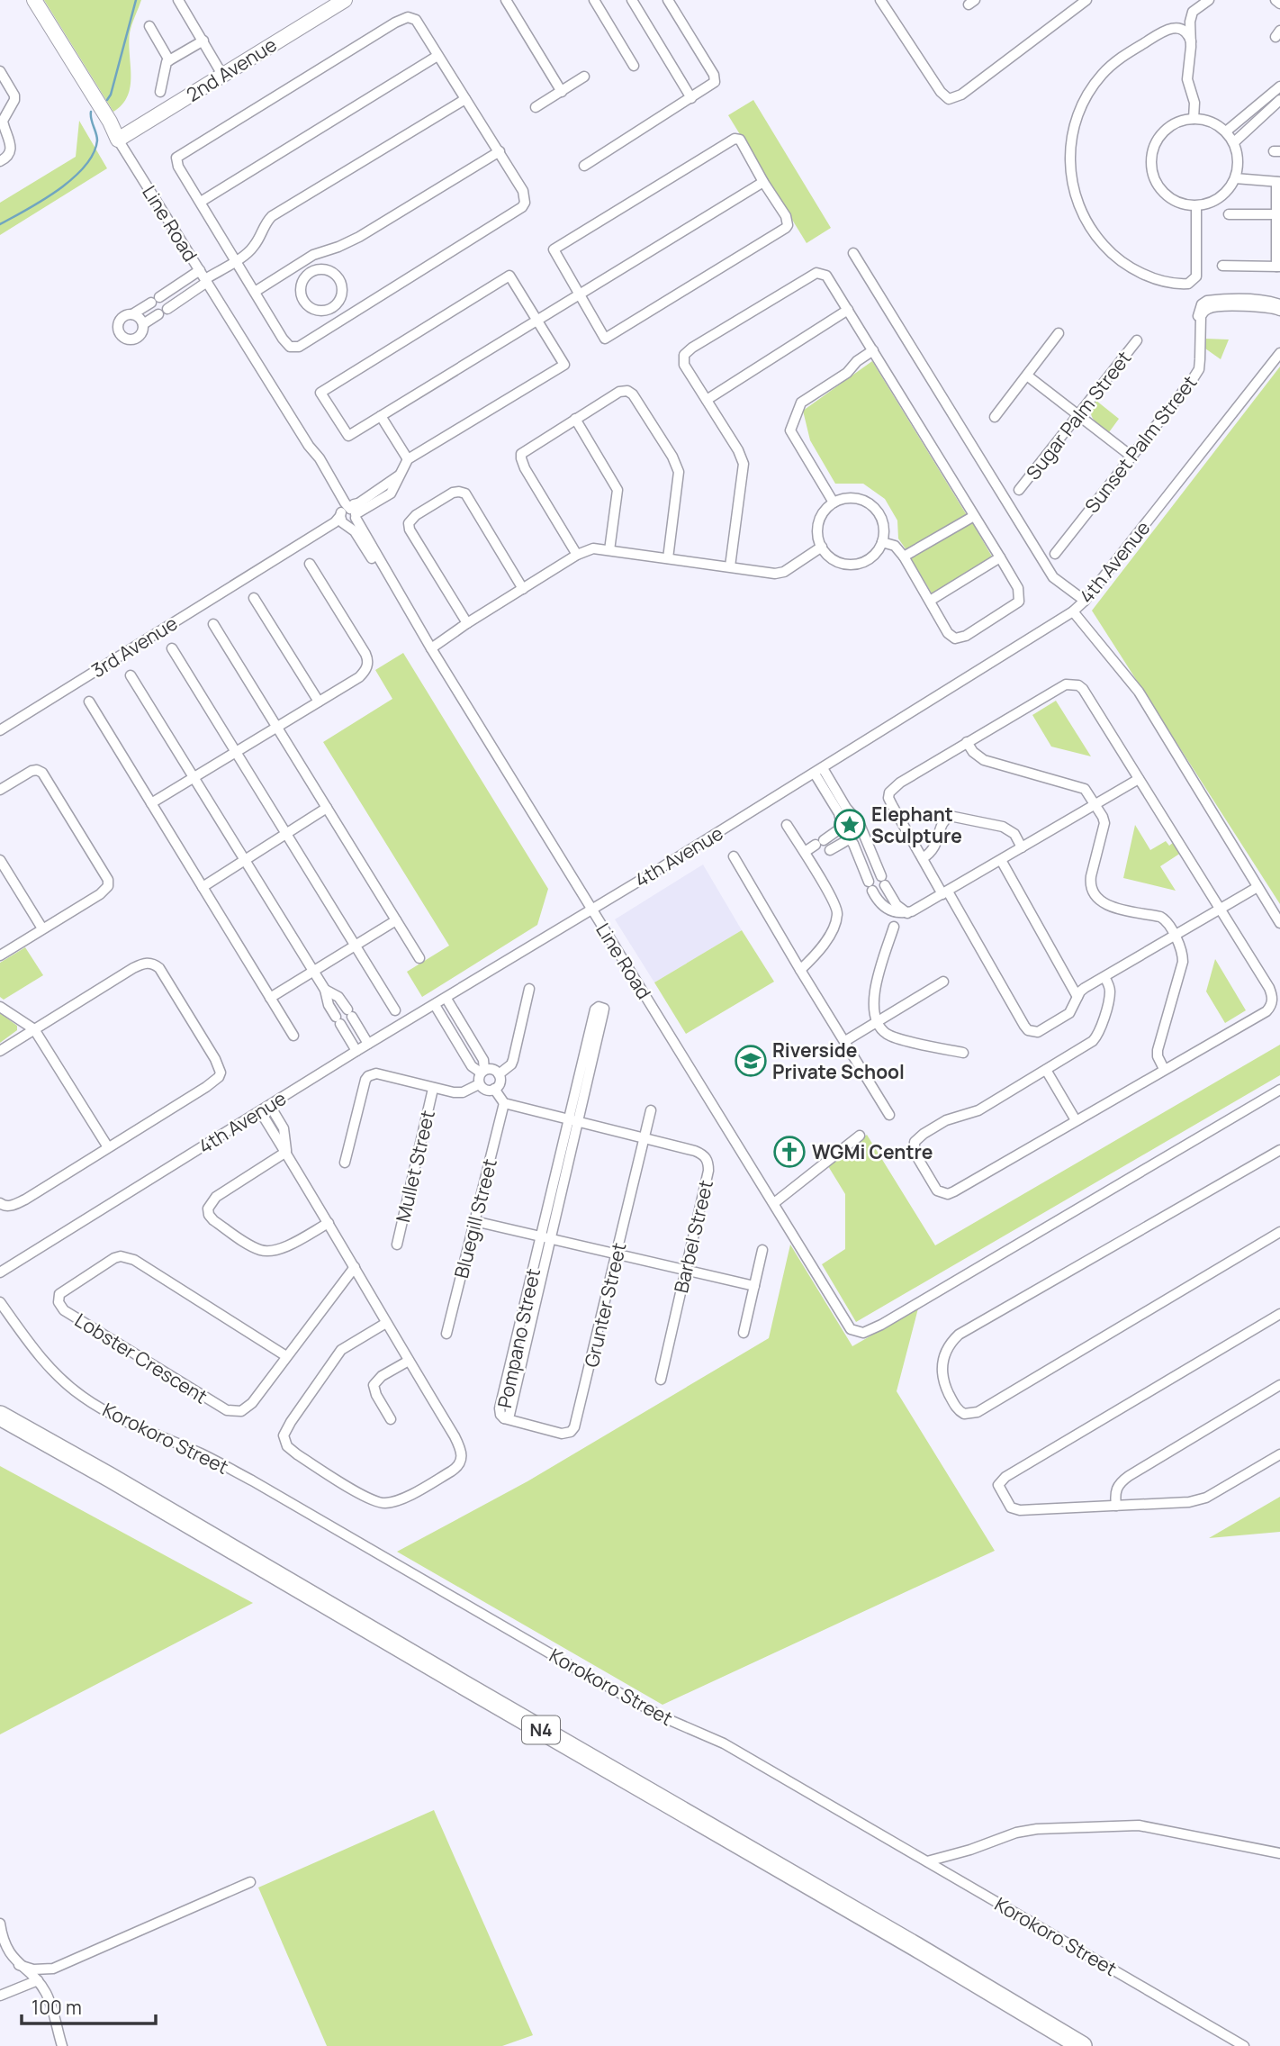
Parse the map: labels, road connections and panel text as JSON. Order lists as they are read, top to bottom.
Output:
{
  "streets": {
    "highway": ["N4"],
    "street": [
      "2nd Avenue",
      "Line Road",
      "Sugar Palm Street",
      "Sunset Palm Street",
      "4th Avenue",
      "3rd Avenue",
      "Mullet Street",
      "Bluegill Street",
      "Barbel Street",
      "Grunter Street",
      "Pompano Street",
      "Lobster Crescent",
      "Korokoro Street"
    ]
  },
  "crossings": [
    ["2nd Avenue", "Line Road"],
    ["Line Road", "4th Avenue"],
    ["Line Road", "3rd Avenue"],
    ["Barbel Street", "Grunter Street"],
    ["Grunter Street", "Pompano Street"]
  ],
  "places": {
    "place": ["Elephant Sculpture"],
    "school or university": ["Riverside Private School"],
    "church": ["WGMi Centre"]
  },
  "scale_bar": "100 m"
}
